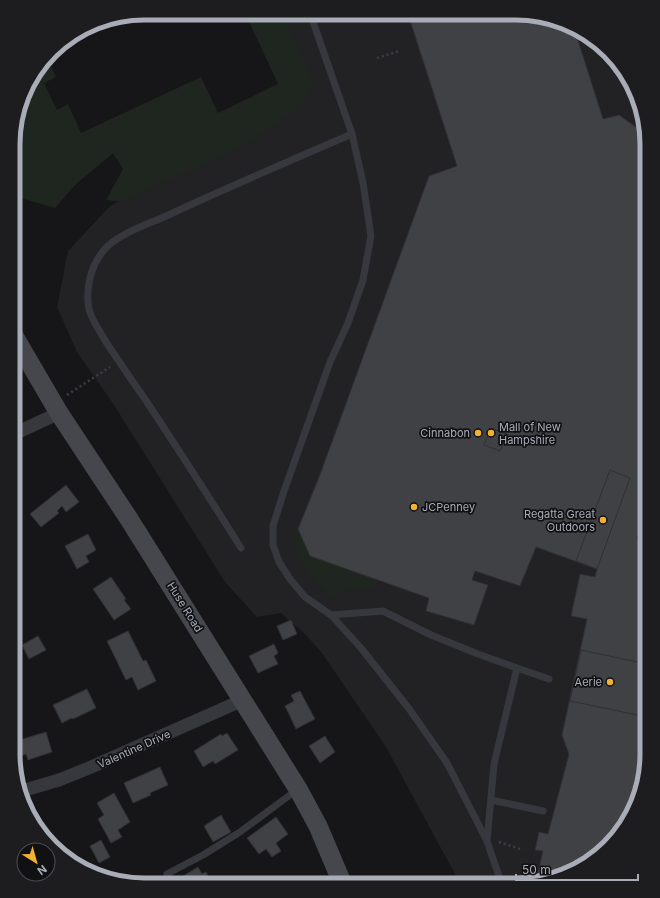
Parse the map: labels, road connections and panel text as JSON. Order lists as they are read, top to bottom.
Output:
{
  "streets": {
    "street": ["Huse Road", "Valentine Drive"]
  },
  "crossings": [
    ["Huse Road", "Valentine Drive"]
  ],
  "places": [
    "Cinnabon",
    "Mall of New Hampshire",
    "JCPenney",
    "Regatta Great Outdoors",
    "Aerie"
  ],
  "scale_bar": "50 m",
  "north": "bottom right"
}
